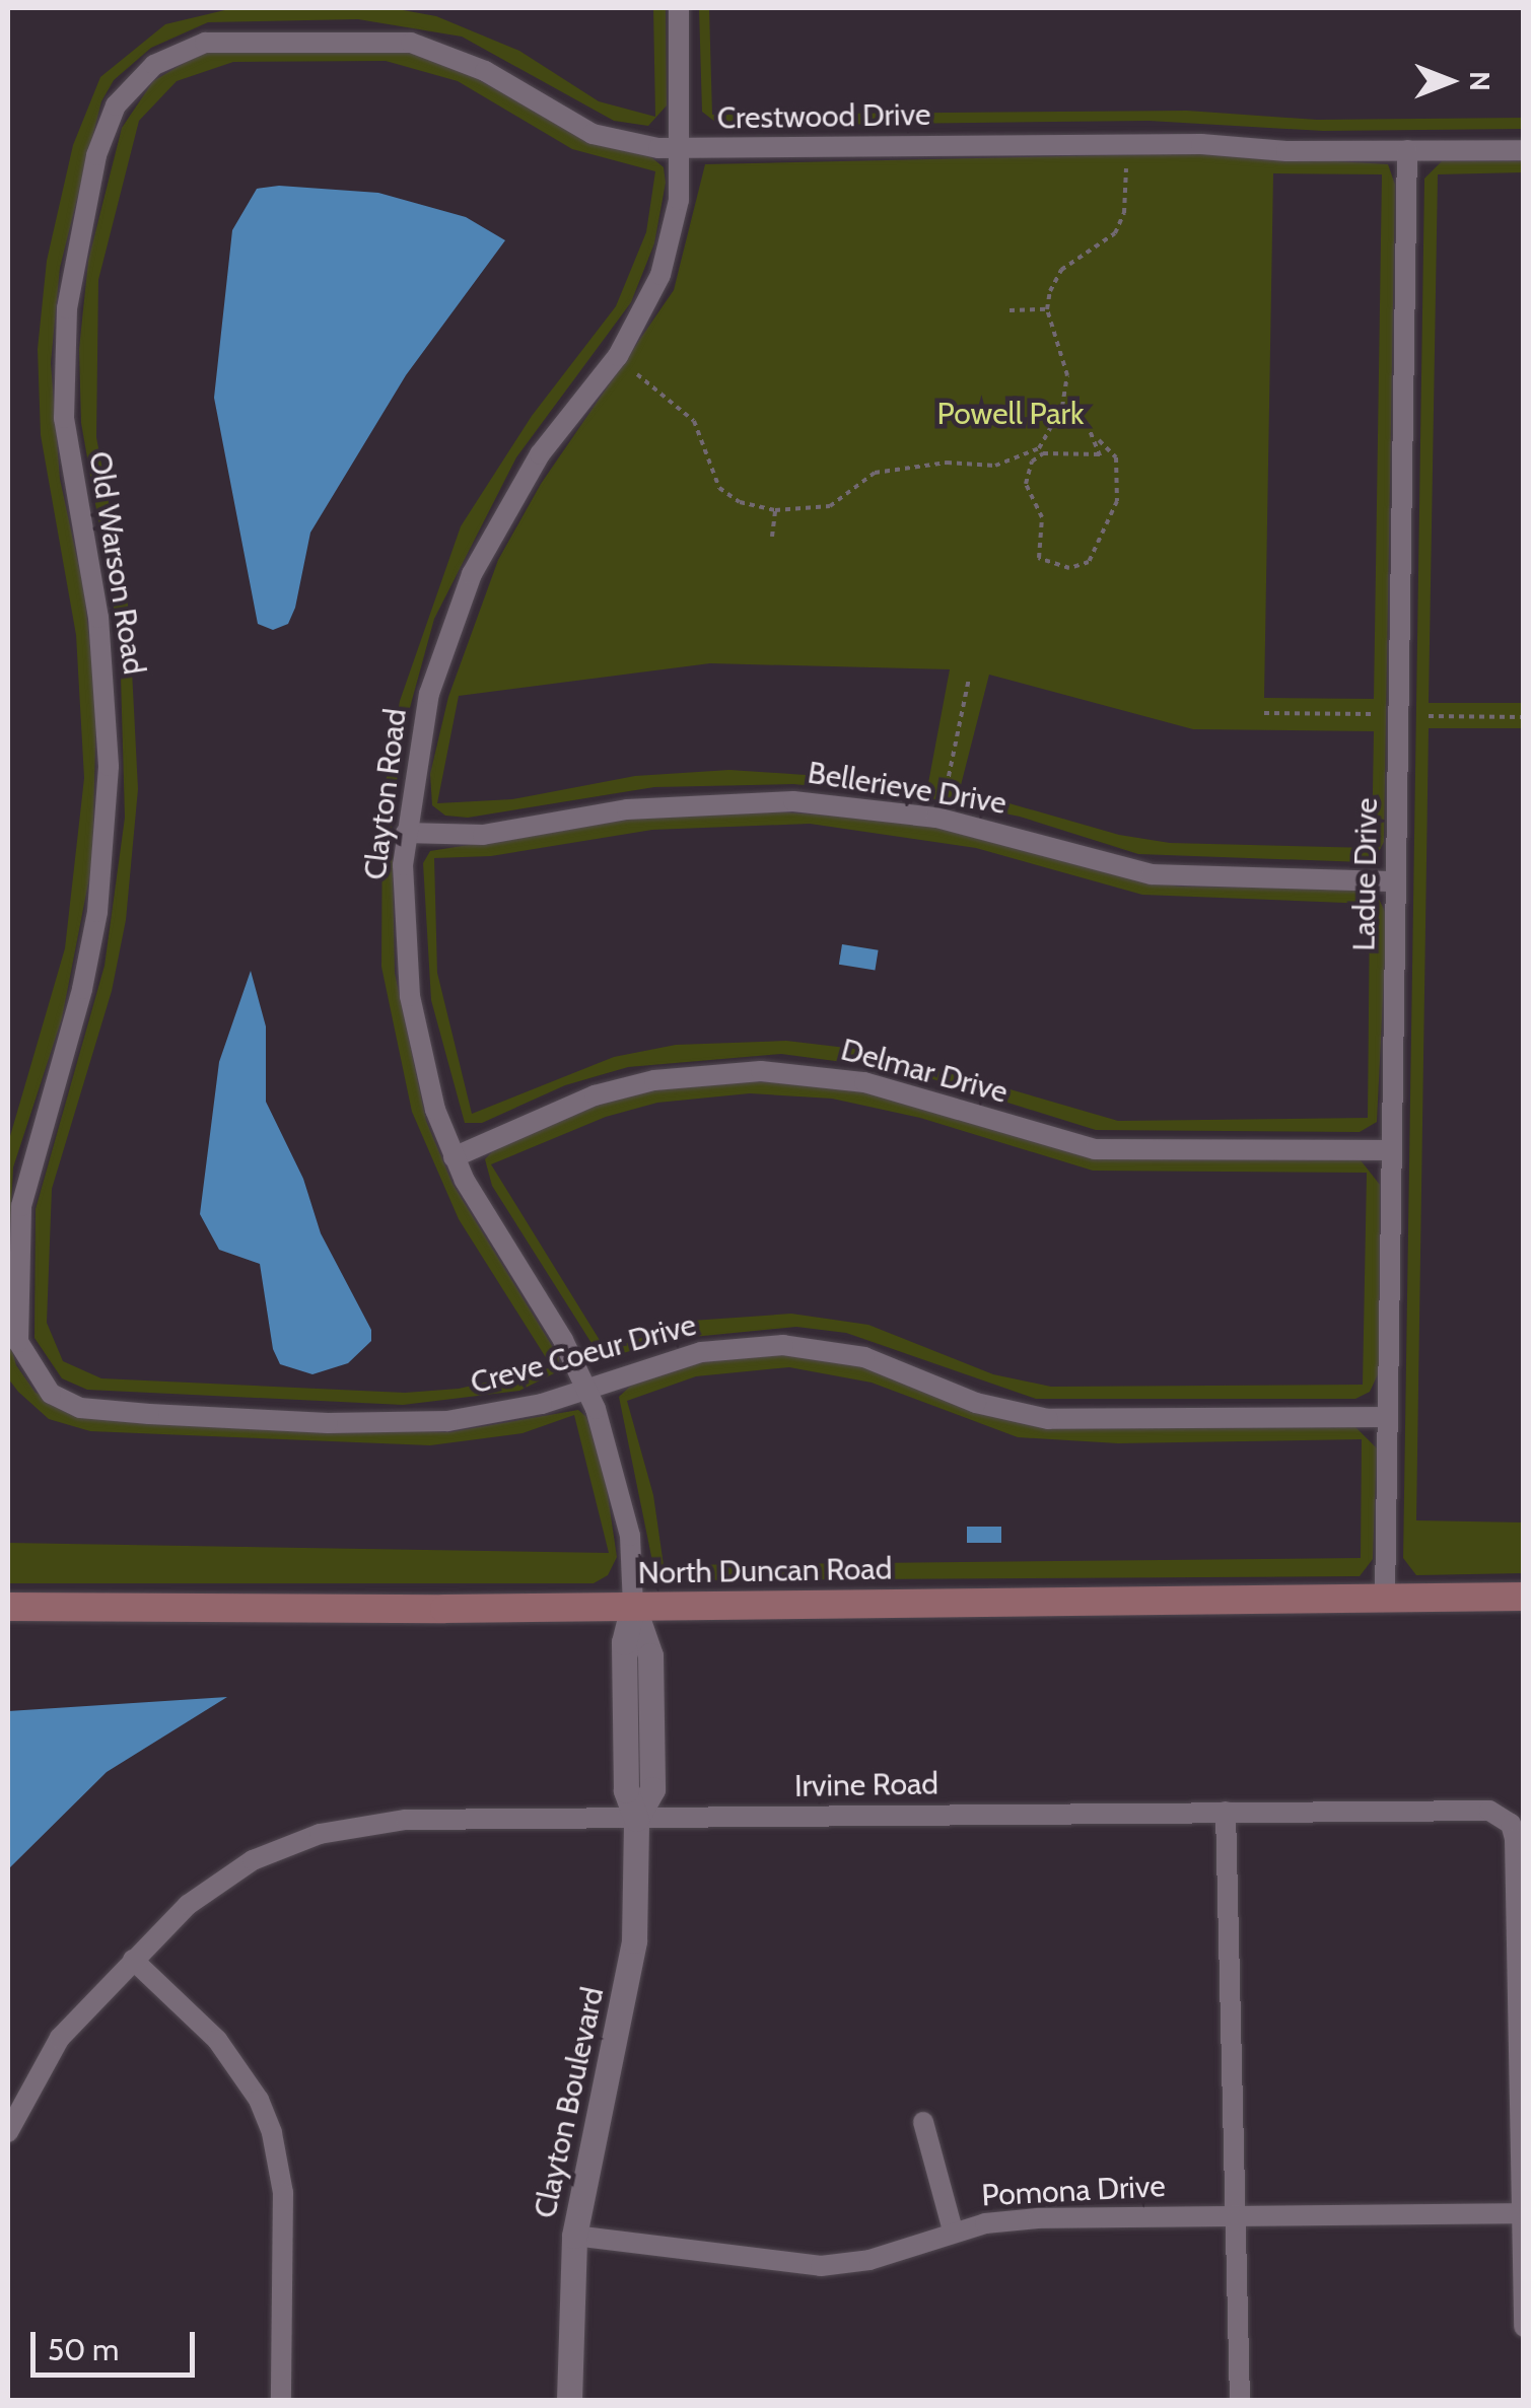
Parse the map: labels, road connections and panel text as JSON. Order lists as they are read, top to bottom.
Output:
{
  "streets": {
    "main road": ["North Duncan Road"],
    "street": [
      "Crestwood Drive",
      "Old Warson Road",
      "Bellerieve Drive",
      "Clayton Road",
      "Ladue Drive",
      "Delmar Drive",
      "Creve Coeur Drive",
      "Irvine Road",
      "Clayton Boulevard",
      "Pomona Drive"
    ]
  },
  "crossings": [
    ["Crestwood Drive", "Old Warson Road"],
    ["Crestwood Drive", "Clayton Road"],
    ["Crestwood Drive", "Ladue Drive"],
    ["Old Warson Road", "Creve Coeur Drive"],
    ["Bellerieve Drive", "Clayton Road"],
    ["Bellerieve Drive", "Ladue Drive"],
    ["Clayton Road", "Delmar Drive"],
    ["Clayton Road", "Creve Coeur Drive"],
    ["Clayton Road", "North Duncan Road"],
    ["Clayton Road", "Clayton Boulevard"],
    ["Ladue Drive", "Delmar Drive"],
    ["Ladue Drive", "Creve Coeur Drive"],
    ["Ladue Drive", "North Duncan Road"],
    ["North Duncan Road", "Clayton Boulevard"],
    ["Irvine Road", "Clayton Boulevard"],
    ["Clayton Boulevard", "Pomona Drive"]
  ],
  "parks": ["Powell Park"],
  "scale_bar": "50 m",
  "north": "right"
}
